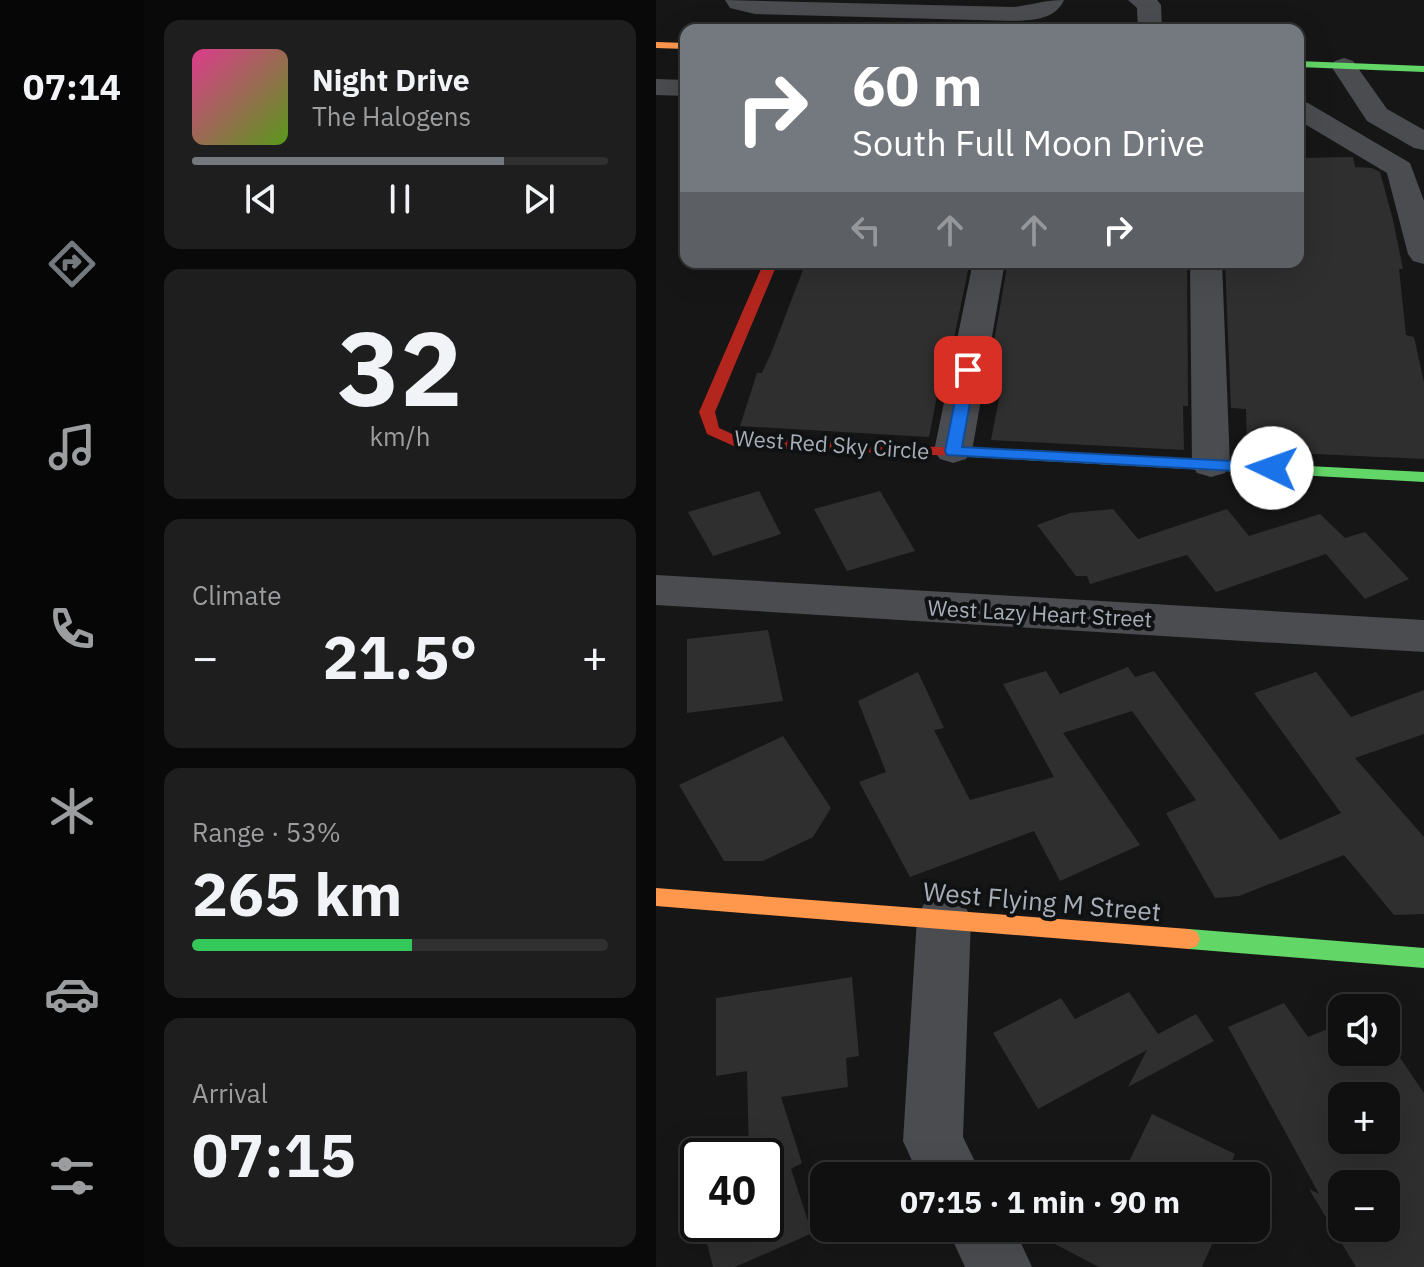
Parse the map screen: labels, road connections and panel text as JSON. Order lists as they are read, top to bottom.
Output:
{
  "streets": {
    "street": ["West Red Sky Circle", "West Lazy Heart Street", "West Flying M Street"]
  },
  "page": {
    "tabs": "07:14",
    "turn": ["60 m", "South Full Moon Drive"],
    "song": ["Night Drive", "The Halogens"],
    "tile": [
      ["32", "km/h"],
      "Climate",
      ["Range · 53%", "265 km"],
      ["Arrival", "07:15"]
    ],
    "heat": ["−", "21.5°", "+"],
    "map_buttons": ["+", "−"],
    "limit": "40",
    "trip": "07:15 · 1 min · 90 m"
  }
}
